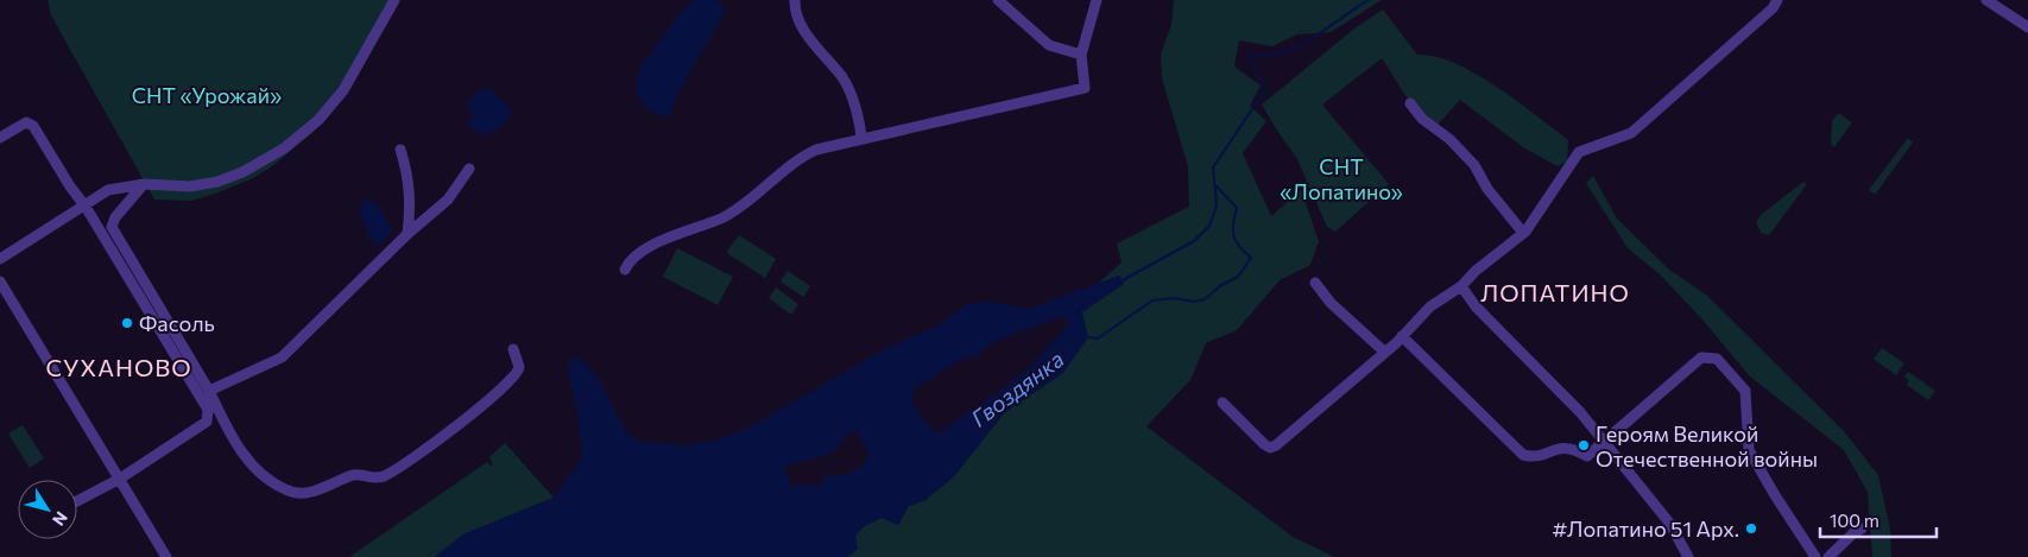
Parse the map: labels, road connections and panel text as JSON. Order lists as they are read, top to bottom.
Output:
{
  "districts": ["ЛОПАТИНО", "СУХАНОВО"],
  "water": ["Гвоздянка"],
  "parks": ["СНТ «Урожай»", "СНТ «Лопатино»"],
  "places": ["Фасоль", "Героям Великой Отечественной войны", "#Лопатино 51 Арх."],
  "scale_bar": "100 m",
  "north": "bottom right"
}
